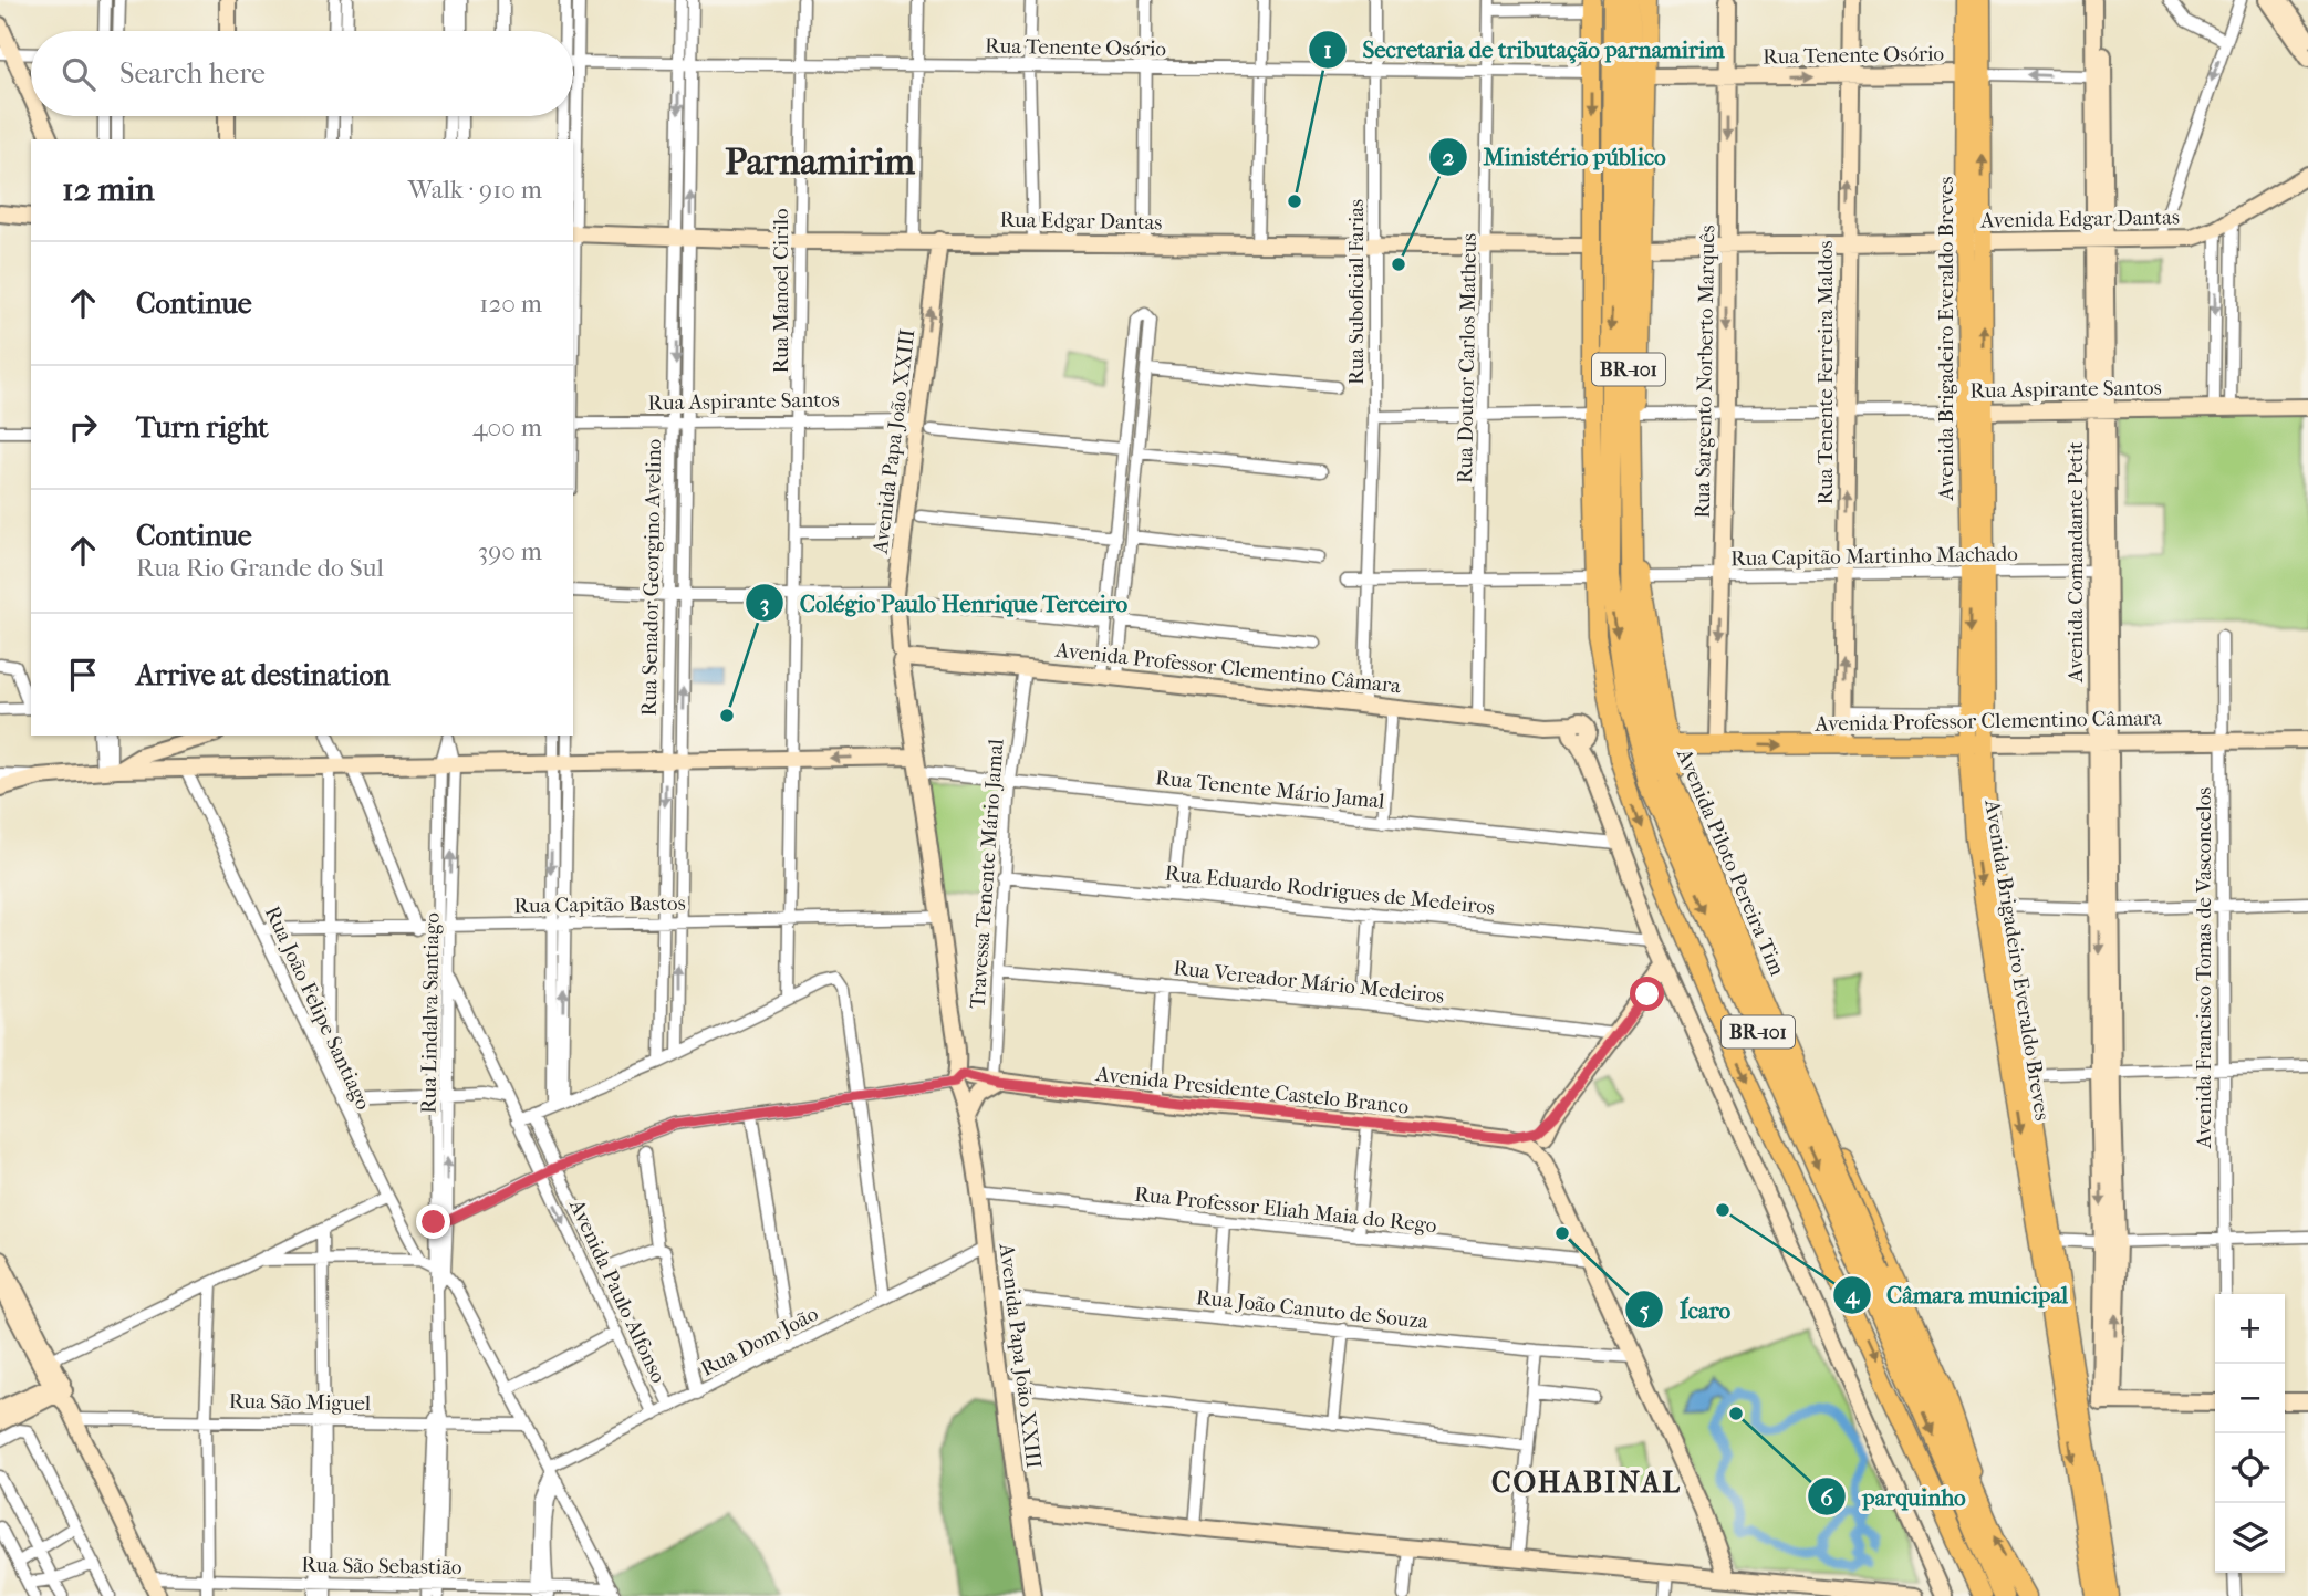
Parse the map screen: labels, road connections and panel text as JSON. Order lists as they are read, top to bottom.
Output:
{
  "streets": {
    "highway": ["BR-101", "Avenida Piloto Pereira Tim"],
    "main road": ["Avenida Brigadeiro Everaldo Breves", "Avenida Professor Clementino Câmara"],
    "street": [
      "Rua Tenente Osório",
      "Avenida Edgar Dantas",
      "Rua Edgar Dantas",
      "Rua Manoel Cirilo",
      "Rua Suboficial Farias",
      "Rua Doutor Carlos Matheus",
      "Rua Sargento Norberto Marquês",
      "Rua Tenente Ferreira Maldos",
      "Rua Aspirante Santos",
      "Avenida Papa João XXIII",
      "Rua Capitão Martinho Machado",
      "Avenida Comandante Petit",
      "Rua Senador Georgino Avelino",
      "Rua Tenente Mário Jamal",
      "Travessa Tenente Mário Jamal",
      "Rua Eduardo Rodrigues de Medeiros",
      "Rua Capitão Bastos",
      "Avenida Francisco Tomas de Vasconcelos",
      "Rua Vereador Mário Medeiros",
      "Rua João Felipe Santiago",
      "Rua Lindalva Santiago",
      "Avenida Presidente Castelo Branco",
      "Rua Professor Eliah Maia do Rego",
      "Avenida Paulo Alfonso",
      "Rua João Canuto de Souza",
      "Rua Dom João",
      "Rua São Miguel",
      "Rua São Sebastião"
    ]
  },
  "crossings": [
    ["Rua Tenente Osório", "Rua Manoel Cirilo"],
    ["Rua Tenente Osório", "Rua Suboficial Farias"],
    ["Rua Tenente Osório", "Avenida Brigadeiro Everaldo Breves"],
    ["Rua Tenente Osório", "Rua Doutor Carlos Matheus"],
    ["Rua Tenente Osório", "Rua Sargento Norberto Marquês"],
    ["Rua Tenente Osório", "Rua Tenente Ferreira Maldos"],
    ["Rua Tenente Osório", "Avenida Comandante Petit"],
    ["Rua Tenente Osório", "Rua Senador Georgino Avelino"],
    ["Avenida Edgar Dantas", "Avenida Brigadeiro Everaldo Breves"],
    ["Avenida Edgar Dantas", "Rua Sargento Norberto Marquês"],
    ["Avenida Edgar Dantas", "Rua Tenente Ferreira Maldos"],
    ["Avenida Edgar Dantas", "Avenida Comandante Petit"],
    ["Rua Edgar Dantas", "Rua Manoel Cirilo"],
    ["Rua Edgar Dantas", "Rua Suboficial Farias"],
    ["Rua Edgar Dantas", "Rua Doutor Carlos Matheus"],
    ["Rua Edgar Dantas", "Avenida Papa João XXIII"],
    ["Rua Edgar Dantas", "Rua Senador Georgino Avelino"],
    ["Rua Manoel Cirilo", "Rua Aspirante Santos"],
    ["Rua Manoel Cirilo", "Rua Capitão Bastos"],
    ["Rua Suboficial Farias", "Avenida Professor Clementino Câmara"],
    ["Avenida Brigadeiro Everaldo Breves", "Rua Aspirante Santos"],
    ["Avenida Brigadeiro Everaldo Breves", "Rua Capitão Martinho Machado"],
    ["Avenida Brigadeiro Everaldo Breves", "Avenida Professor Clementino Câmara"],
    ["Rua Doutor Carlos Matheus", "Avenida Professor Clementino Câmara"],
    ["Rua Sargento Norberto Marquês", "Rua Aspirante Santos"],
    ["Rua Sargento Norberto Marquês", "Rua Capitão Martinho Machado"],
    ["Rua Sargento Norberto Marquês", "Avenida Professor Clementino Câmara"],
    ["Rua Tenente Ferreira Maldos", "Rua Aspirante Santos"],
    ["Rua Tenente Ferreira Maldos", "Rua Capitão Martinho Machado"],
    ["Rua Tenente Ferreira Maldos", "Avenida Professor Clementino Câmara"],
    ["Rua Aspirante Santos", "Avenida Papa João XXIII"],
    ["Rua Aspirante Santos", "Avenida Comandante Petit"],
    ["Rua Aspirante Santos", "Rua Senador Georgino Avelino"],
    ["Avenida Papa João XXIII", "Avenida Professor Clementino Câmara"],
    ["Avenida Papa João XXIII", "Rua Tenente Mário Jamal"],
    ["Avenida Papa João XXIII", "Rua Capitão Bastos"],
    ["Avenida Papa João XXIII", "Avenida Presidente Castelo Branco"],
    ["Avenida Papa João XXIII", "Rua Professor Eliah Maia do Rego"],
    ["Avenida Papa João XXIII", "Rua João Canuto de Souza"],
    ["Avenida Papa João XXIII", "Rua Dom João"],
    ["Rua Capitão Martinho Machado", "Avenida Comandante Petit"],
    ["Avenida Comandante Petit", "Avenida Professor Clementino Câmara"],
    ["Rua Senador Georgino Avelino", "Rua Capitão Bastos"],
    ["Avenida Professor Clementino Câmara", "Travessa Tenente Mário Jamal"],
    ["Avenida Professor Clementino Câmara", "Avenida Francisco Tomas de Vasconcelos"],
    ["Rua Tenente Mário Jamal", "Travessa Tenente Mário Jamal"],
    ["Travessa Tenente Mário Jamal", "Rua Eduardo Rodrigues de Medeiros"],
    ["Travessa Tenente Mário Jamal", "Rua Vereador Mário Medeiros"],
    ["Travessa Tenente Mário Jamal", "Avenida Presidente Castelo Branco"],
    ["Rua Capitão Bastos", "Rua João Felipe Santiago"],
    ["Rua Capitão Bastos", "Rua Lindalva Santiago"],
    ["Rua Lindalva Santiago", "Avenida Paulo Alfonso"],
    ["Rua Lindalva Santiago", "Rua São Miguel"],
    ["Rua Lindalva Santiago", "Rua São Sebastião"],
    ["Avenida Paulo Alfonso", "Rua Dom João"]
  ],
  "one_way": ["Rua Sargento Norberto Marquês", "Rua Tenente Ferreira Maldos"],
  "districts": ["Parnamirim", "COHABINAL"],
  "places": [
    "Secretaria de tributação parnamirim",
    "Ministério público",
    "Colégio Paulo Henrique Terceiro",
    "Câmara municipal",
    "Ícaro",
    "parquinho"
  ],
  "page": {
    "search": "Search here",
    "heading": ["12 min", "Walk · 910 m"],
    "list": [
      ["Continue", "120 m"],
      ["Turn right", "400 m"],
      ["Continue", "Rua Rio Grande do Sul", "390 m"],
      "Arrive at destination"
    ],
    "map_buttons": ["+", "−"]
  }
}
